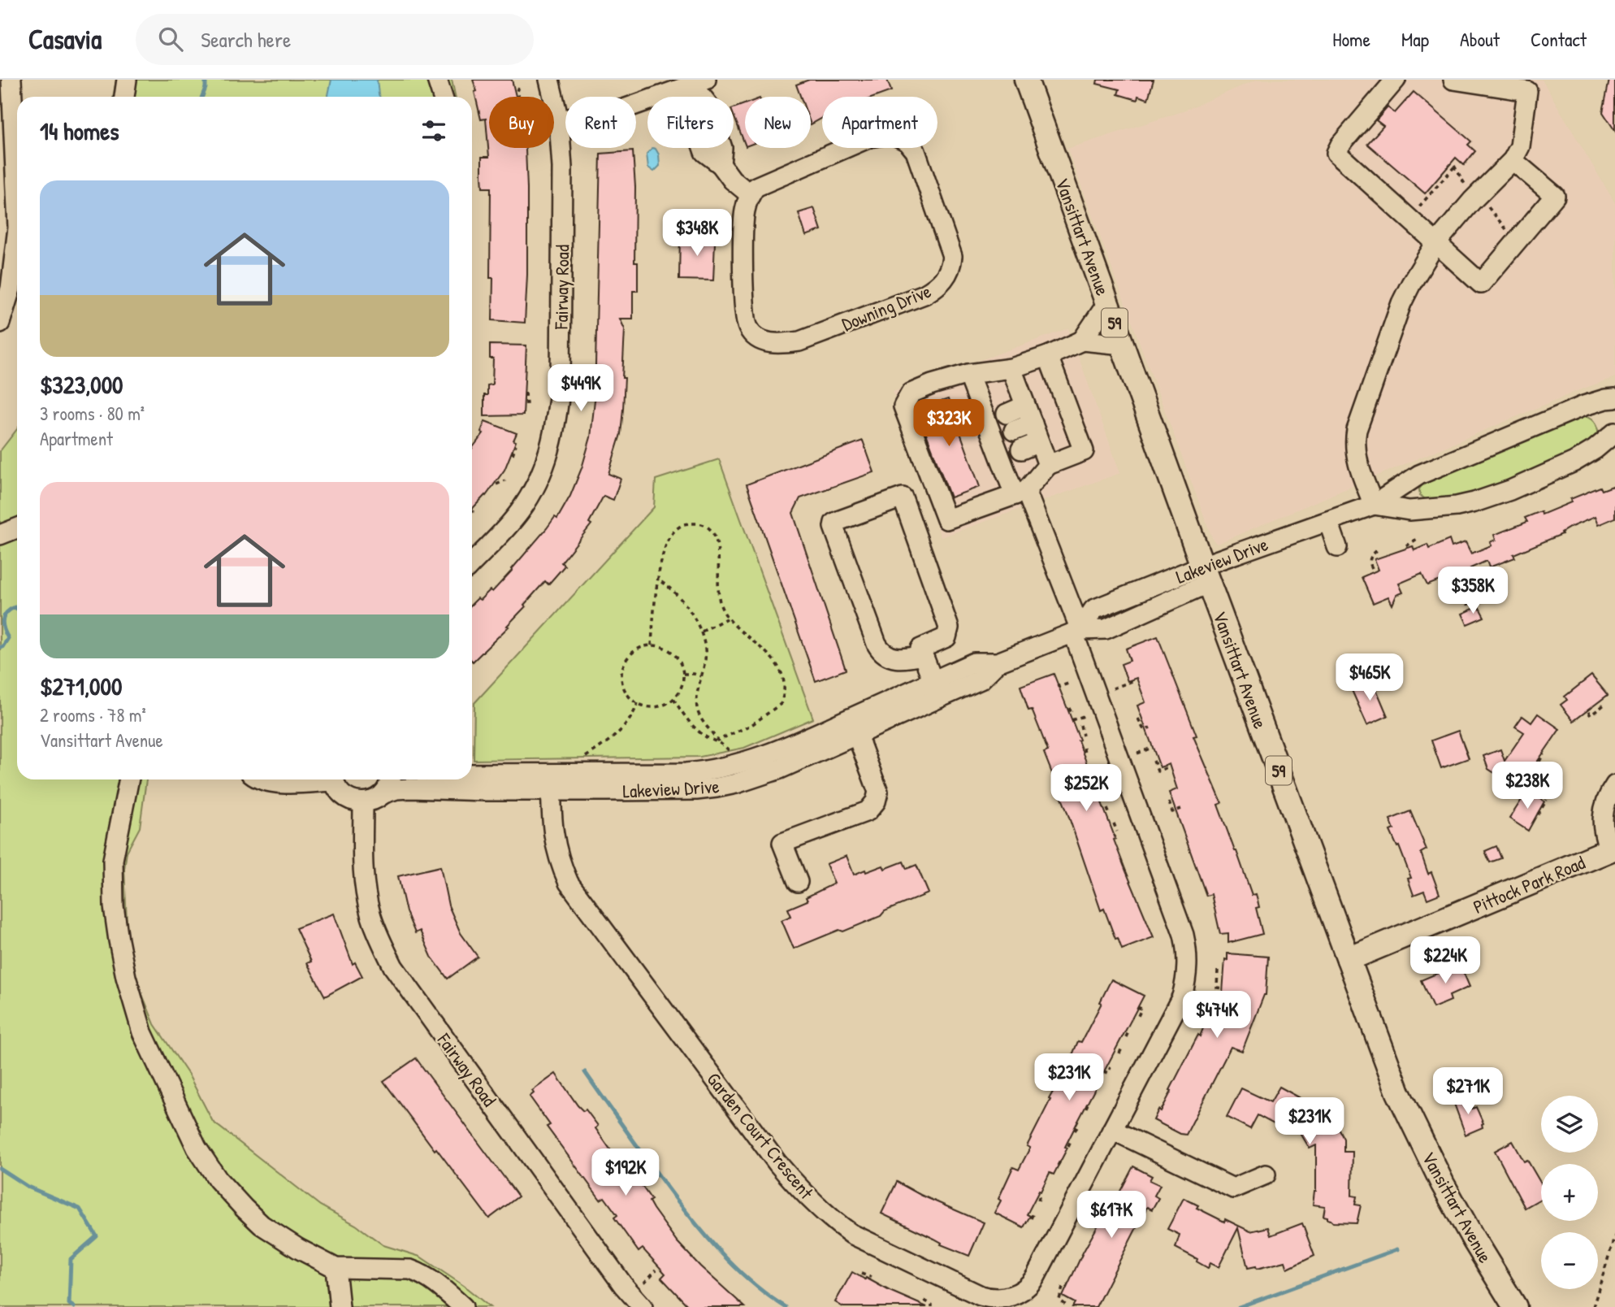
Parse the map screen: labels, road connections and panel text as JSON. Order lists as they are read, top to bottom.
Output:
{
  "streets": {
    "main road": ["Vansittart Avenue", "59", "Pittock Park Road"],
    "street": [
      "Fairway Road",
      "Downing Drive",
      "Lakeview Drive",
      "Garden Court Crescent"
    ]
  },
  "crossings": [
    ["Vansittart Avenue", "Lakeview Drive"],
    ["Vansittart Avenue", "Pittock Park Road"],
    ["Fairway Road", "Lakeview Drive"],
    ["Lakeview Drive", "Garden Court Crescent"]
  ],
  "page": {
    "header": "Casavia",
    "search": "Search here",
    "nav": [
      "Home",
      "Map",
      "About",
      "Contact"
    ],
    "chip": [
      "Buy",
      "Rent",
      "Filters",
      "New",
      "Apartment"
    ],
    "heading": "14 homes",
    "list": [
      {
        "name": "$323,000",
        "note": "3 rooms · 80 m² · Apartment"
      },
      {
        "name": "$271,000",
        "note": "2 rooms · 78 m² · Vansittart Avenue"
      }
    ],
    "price": [
      "$348K",
      "$449K",
      "$323K",
      "$358K",
      "$465K",
      "$238K",
      "$252K",
      "$224K",
      "$474K",
      "$231K",
      "$271K",
      "$231K",
      "$192K",
      "$617K"
    ],
    "map_buttons": ["+", "−"]
  }
}
